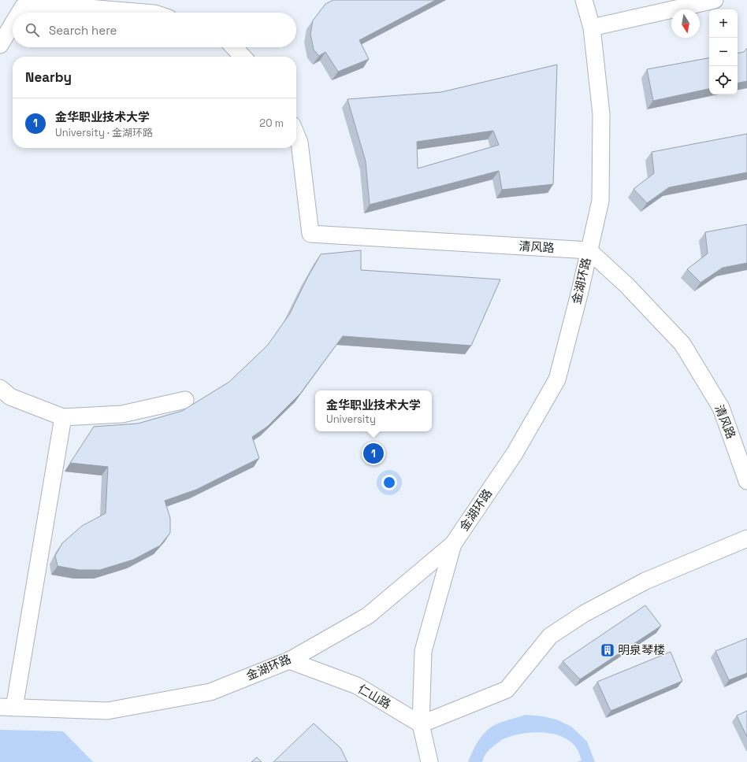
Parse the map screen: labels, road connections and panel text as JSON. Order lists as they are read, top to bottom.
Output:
{
  "streets": {
    "street": ["清风路", "金湖环路", "仁山路"]
  },
  "crossings": [
    ["清风路", "金湖环路"],
    ["金湖环路", "仁山路"]
  ],
  "places": {
    "building": ["明泉琴楼"]
  },
  "north": "bottom",
  "page": {
    "map_buttons": ["+", "−"],
    "search": "Search here",
    "heading": "Nearby",
    "list": [
      {
        "mark": "1",
        "name": "金华职业技术大学",
        "note": "University · 金湖环路",
        "value": "20 m"
      }
    ],
    "popup": ["金华职业技术大学", "University"],
    "pins": "1"
  }
}
